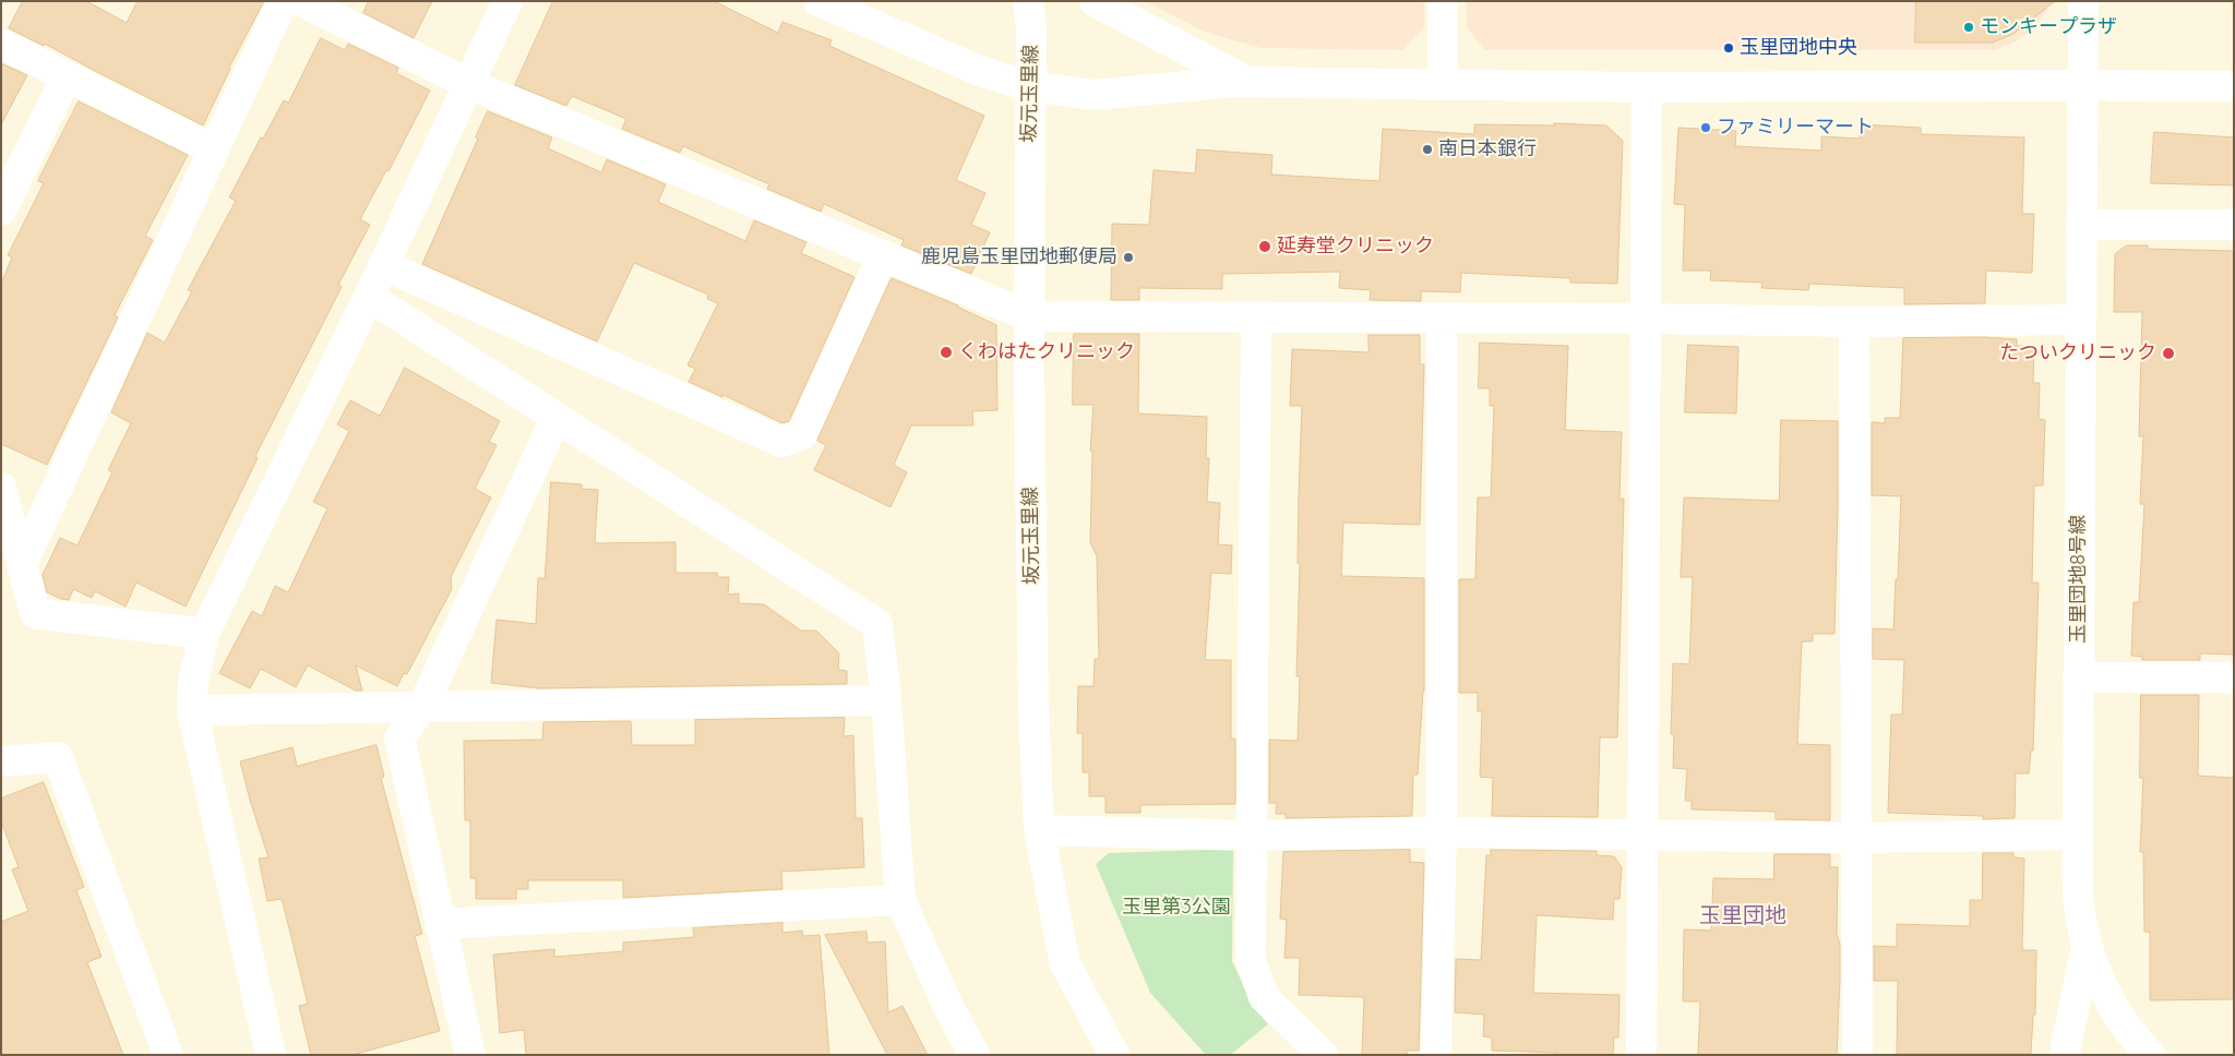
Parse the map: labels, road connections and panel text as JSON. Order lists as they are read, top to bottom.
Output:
{
  "streets": {
    "street": ["坂元玉里線", "玉里団地8号線"]
  },
  "districts": ["玉里団地"],
  "parks": ["玉里第3公園"],
  "places": [
    "モンキープラザ",
    "玉里団地中央",
    "ファミリーマート",
    "南日本銀行",
    "延寿堂クリニック",
    "鹿児島玉里団地郵便局",
    "くわはたクリニック",
    "たついクリニック"
  ]
}
